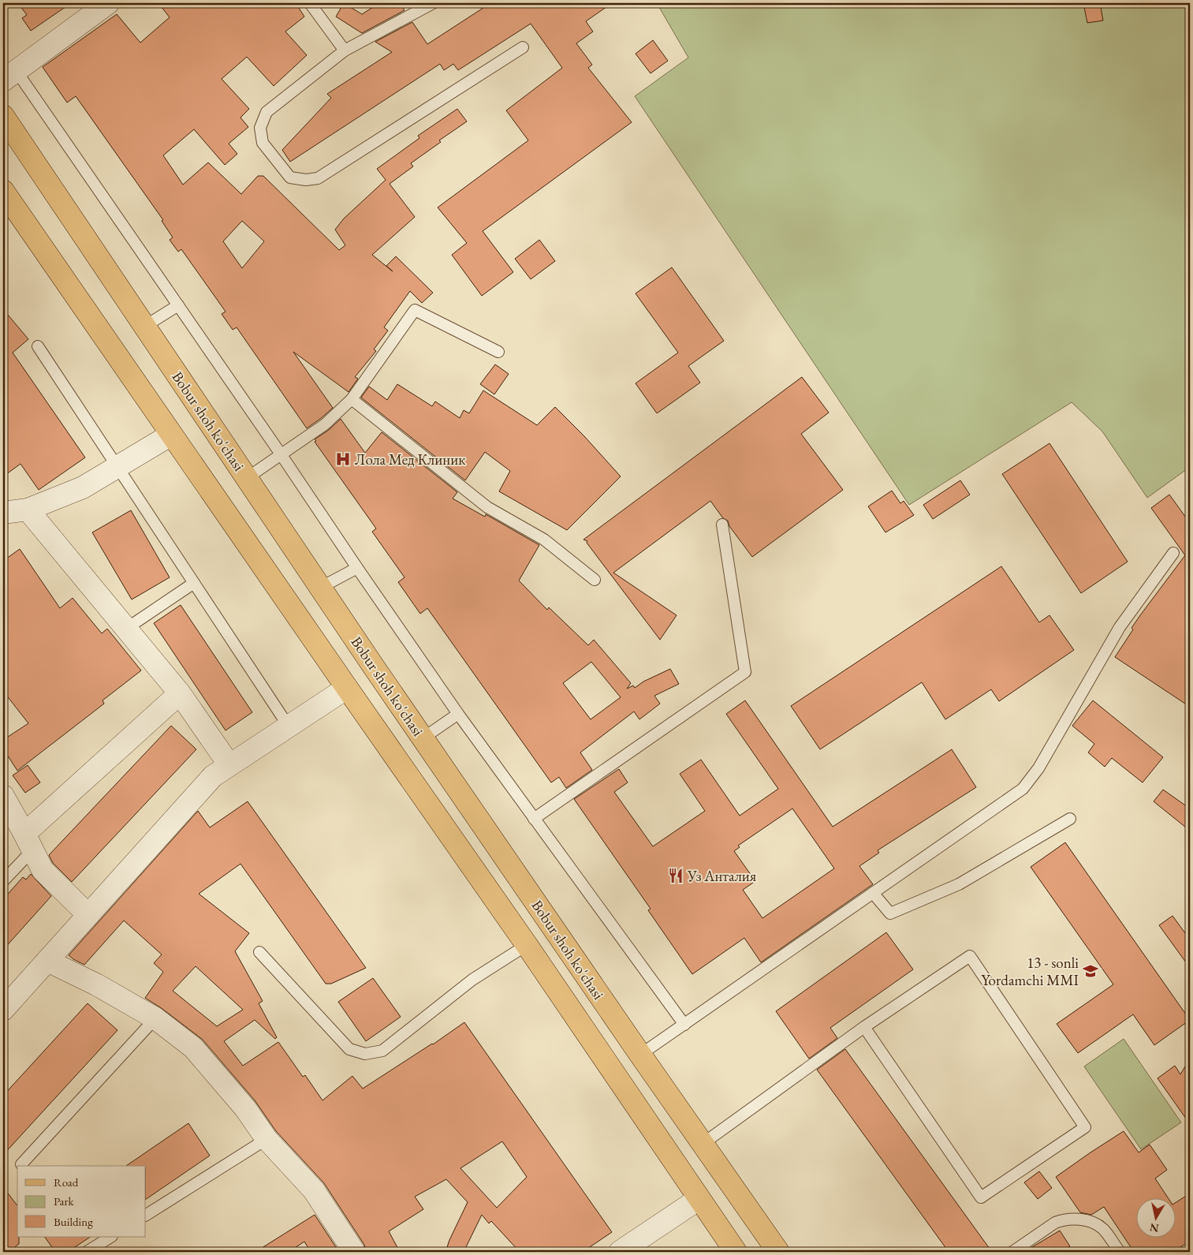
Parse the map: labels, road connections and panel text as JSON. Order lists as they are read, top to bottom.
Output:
{
  "streets": {
    "main road": ["Bobur shoh ko'chasi"]
  },
  "places": {
    "hospital": ["Лола Мед Клиник"],
    "restaurant": ["Уз Анталия"],
    "school or university": ["13 - sonli Yordamchi MMI"]
  },
  "legend": ["Road", "Park", "Building"],
  "north": "bottom"
}
